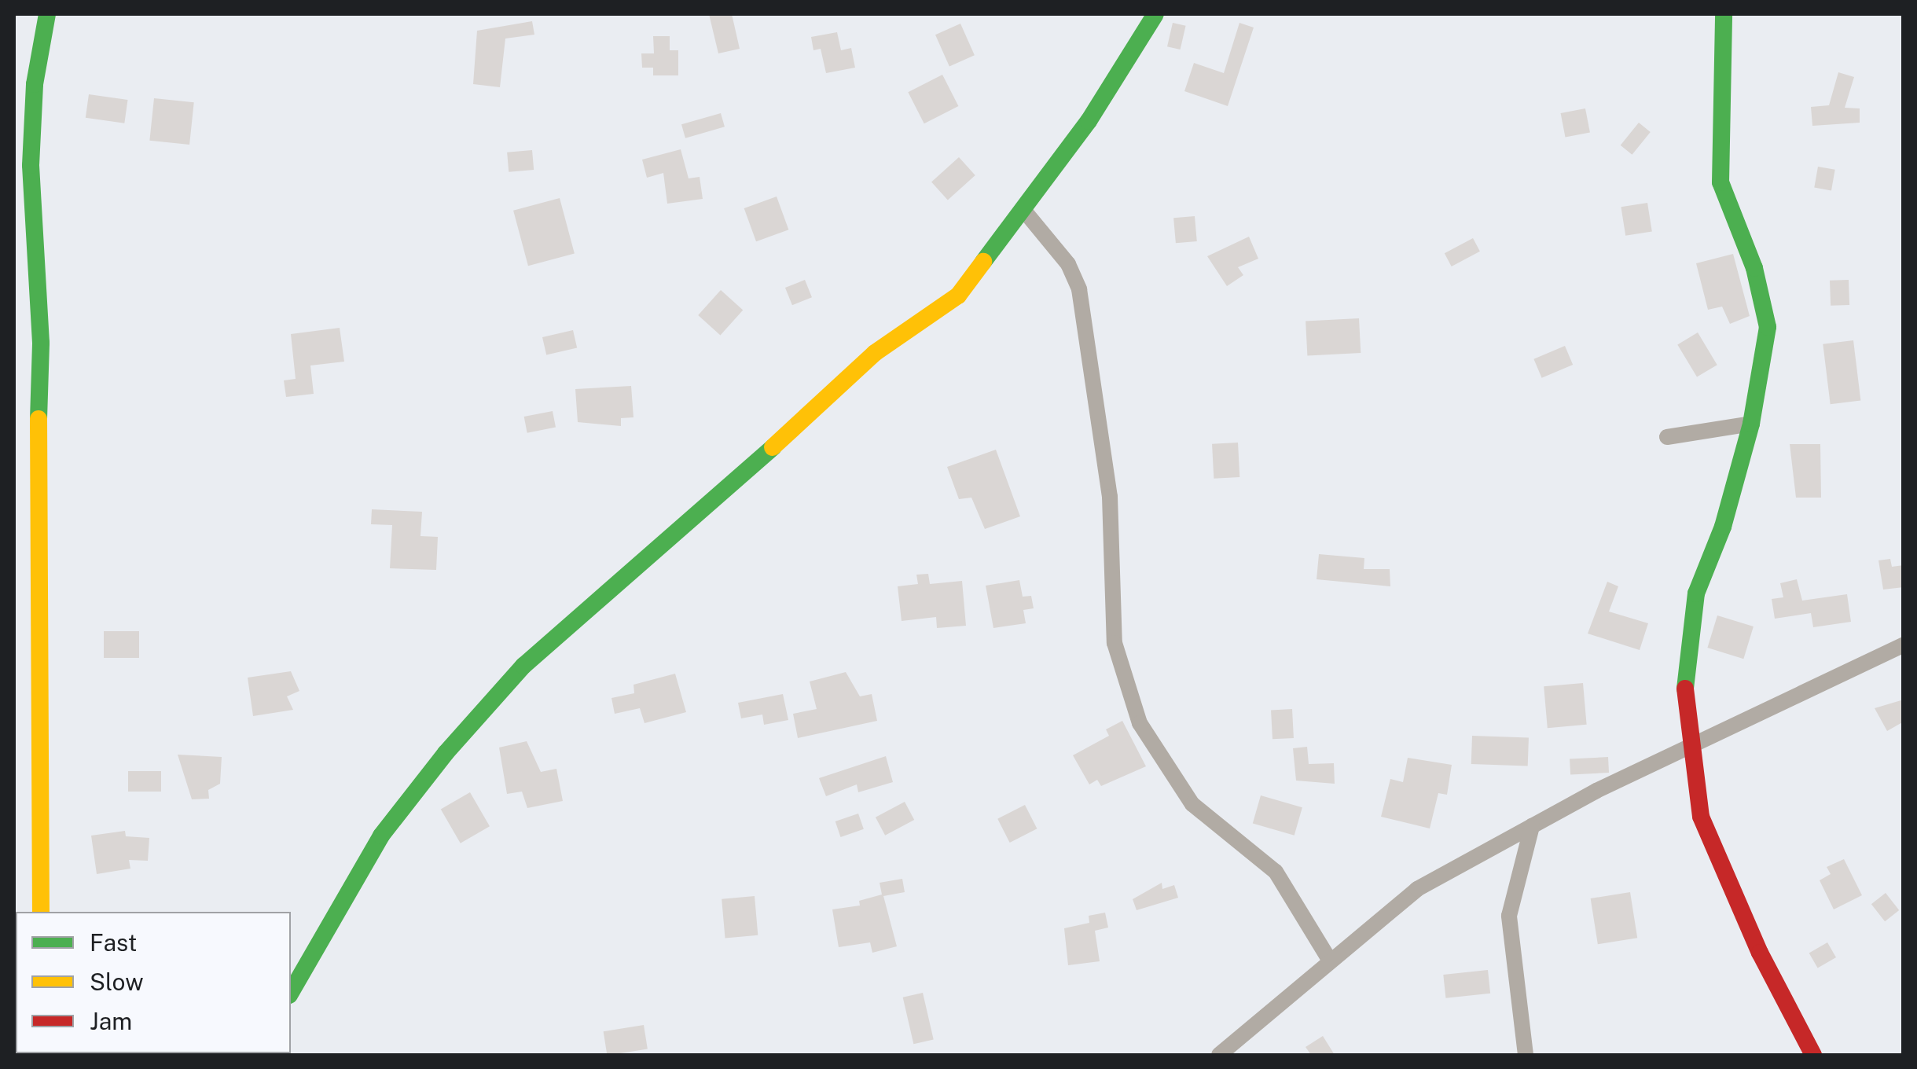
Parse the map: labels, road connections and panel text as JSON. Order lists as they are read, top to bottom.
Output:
{
  "legend": ["Fast", "Slow", "Jam"]
}
